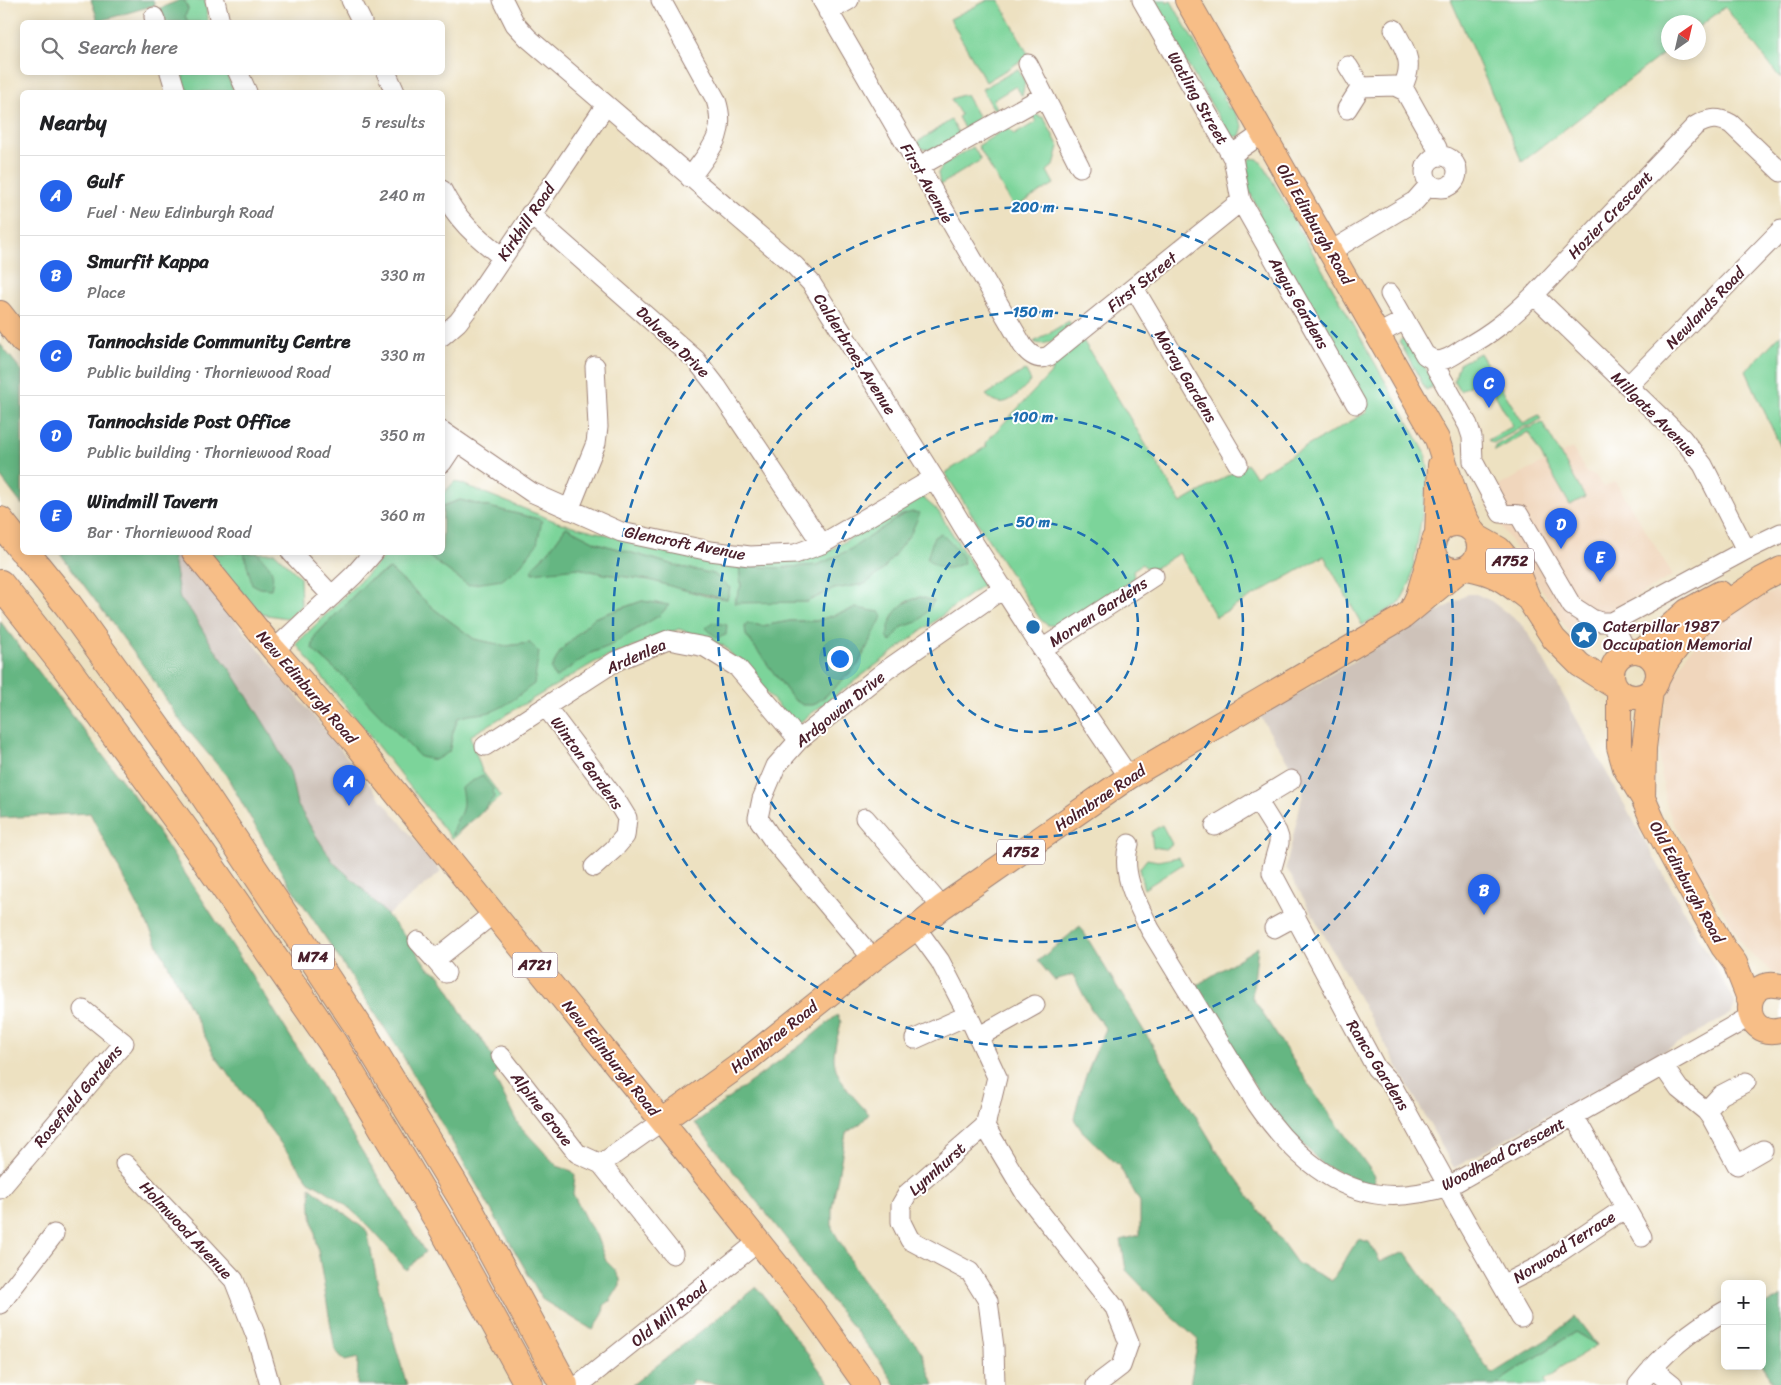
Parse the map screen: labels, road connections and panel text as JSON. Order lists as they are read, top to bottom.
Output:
{
  "streets": {
    "highway": ["M74"],
    "main road": [
      "Old Edinburgh Road",
      "A752",
      "New Edinburgh Road",
      "Holmbrae Road",
      "A721"
    ],
    "street": [
      "Watling Street",
      "First Avenue",
      "Hozier Crescent",
      "Kirkhill Road",
      "First Street",
      "Angus Gardens",
      "Newlands Road",
      "Dalveen Drive",
      "Calderbraes Avenue",
      "Moray Gardens",
      "Millgate Avenue",
      "Glencroft Avenue",
      "Morven Gardens",
      "Ardenlea",
      "Ardgowan Drive",
      "Winton Gardens",
      "Ranco Gardens",
      "Rosefield Gardens",
      "Alpine Grove",
      "Woodhead Crescent",
      "Lynnhurst",
      "Holmwood Avenue",
      "Norwood Terrace",
      "Old Mill Road"
    ]
  },
  "crossings": [
    ["Watling Street", "First Street"],
    ["Watling Street", "Angus Gardens"],
    ["First Avenue", "First Street"],
    ["Hozier Crescent", "Millgate Avenue"],
    ["Kirkhill Road", "Dalveen Drive"],
    ["Kirkhill Road", "Calderbraes Avenue"],
    ["Old Edinburgh Road", "A752"],
    ["Old Edinburgh Road", "Holmbrae Road"],
    ["Old Edinburgh Road", "Woodhead Crescent"],
    ["First Street", "Angus Gardens"],
    ["First Street", "Moray Gardens"],
    ["Newlands Road", "Millgate Avenue"],
    ["Dalveen Drive", "Glencroft Avenue"],
    ["Calderbraes Avenue", "Glencroft Avenue"],
    ["Calderbraes Avenue", "Morven Gardens"],
    ["Calderbraes Avenue", "Ardgowan Drive"],
    ["Calderbraes Avenue", "Holmbrae Road"],
    ["A752", "Holmbrae Road"],
    ["Ardenlea", "Ardgowan Drive"],
    ["Ardenlea", "Winton Gardens"],
    ["New Edinburgh Road", "Holmbrae Road"],
    ["New Edinburgh Road", "Old Mill Road"],
    ["Ardgowan Drive", "Holmbrae Road"],
    ["Ranco Gardens", "Woodhead Crescent"],
    ["Ranco Gardens", "Norwood Terrace"],
    ["Woodhead Crescent", "Norwood Terrace"]
  ],
  "places": {
    "place": ["Caterpillar 1987 Occupation Memorial"]
  },
  "north": "top right",
  "page": {
    "search": "Search here",
    "heading": ["Nearby", "5 results"],
    "list": [
      {
        "mark": "A",
        "name": "Gulf",
        "note": "Fuel · New Edinburgh Road",
        "value": "240 m"
      },
      {
        "mark": "B",
        "name": "Smurfit Kappa",
        "note": "Place",
        "value": "330 m"
      },
      {
        "mark": "C",
        "name": "Tannochside Community Centre",
        "note": "Public building · Thorniewood Road",
        "value": "330 m"
      },
      {
        "mark": "D",
        "name": "Tannochside Post Office",
        "note": "Public building · Thorniewood Road",
        "value": "350 m"
      },
      {
        "mark": "E",
        "name": "Windmill Tavern",
        "note": "Bar · Thorniewood Road",
        "value": "360 m"
      }
    ],
    "pins": [
      "C",
      "D",
      "E",
      "A",
      "B"
    ],
    "map_buttons": ["+", "−"]
  },
  "rings": [
    "200 m",
    "150 m",
    "100 m",
    "50 m"
  ]
}
